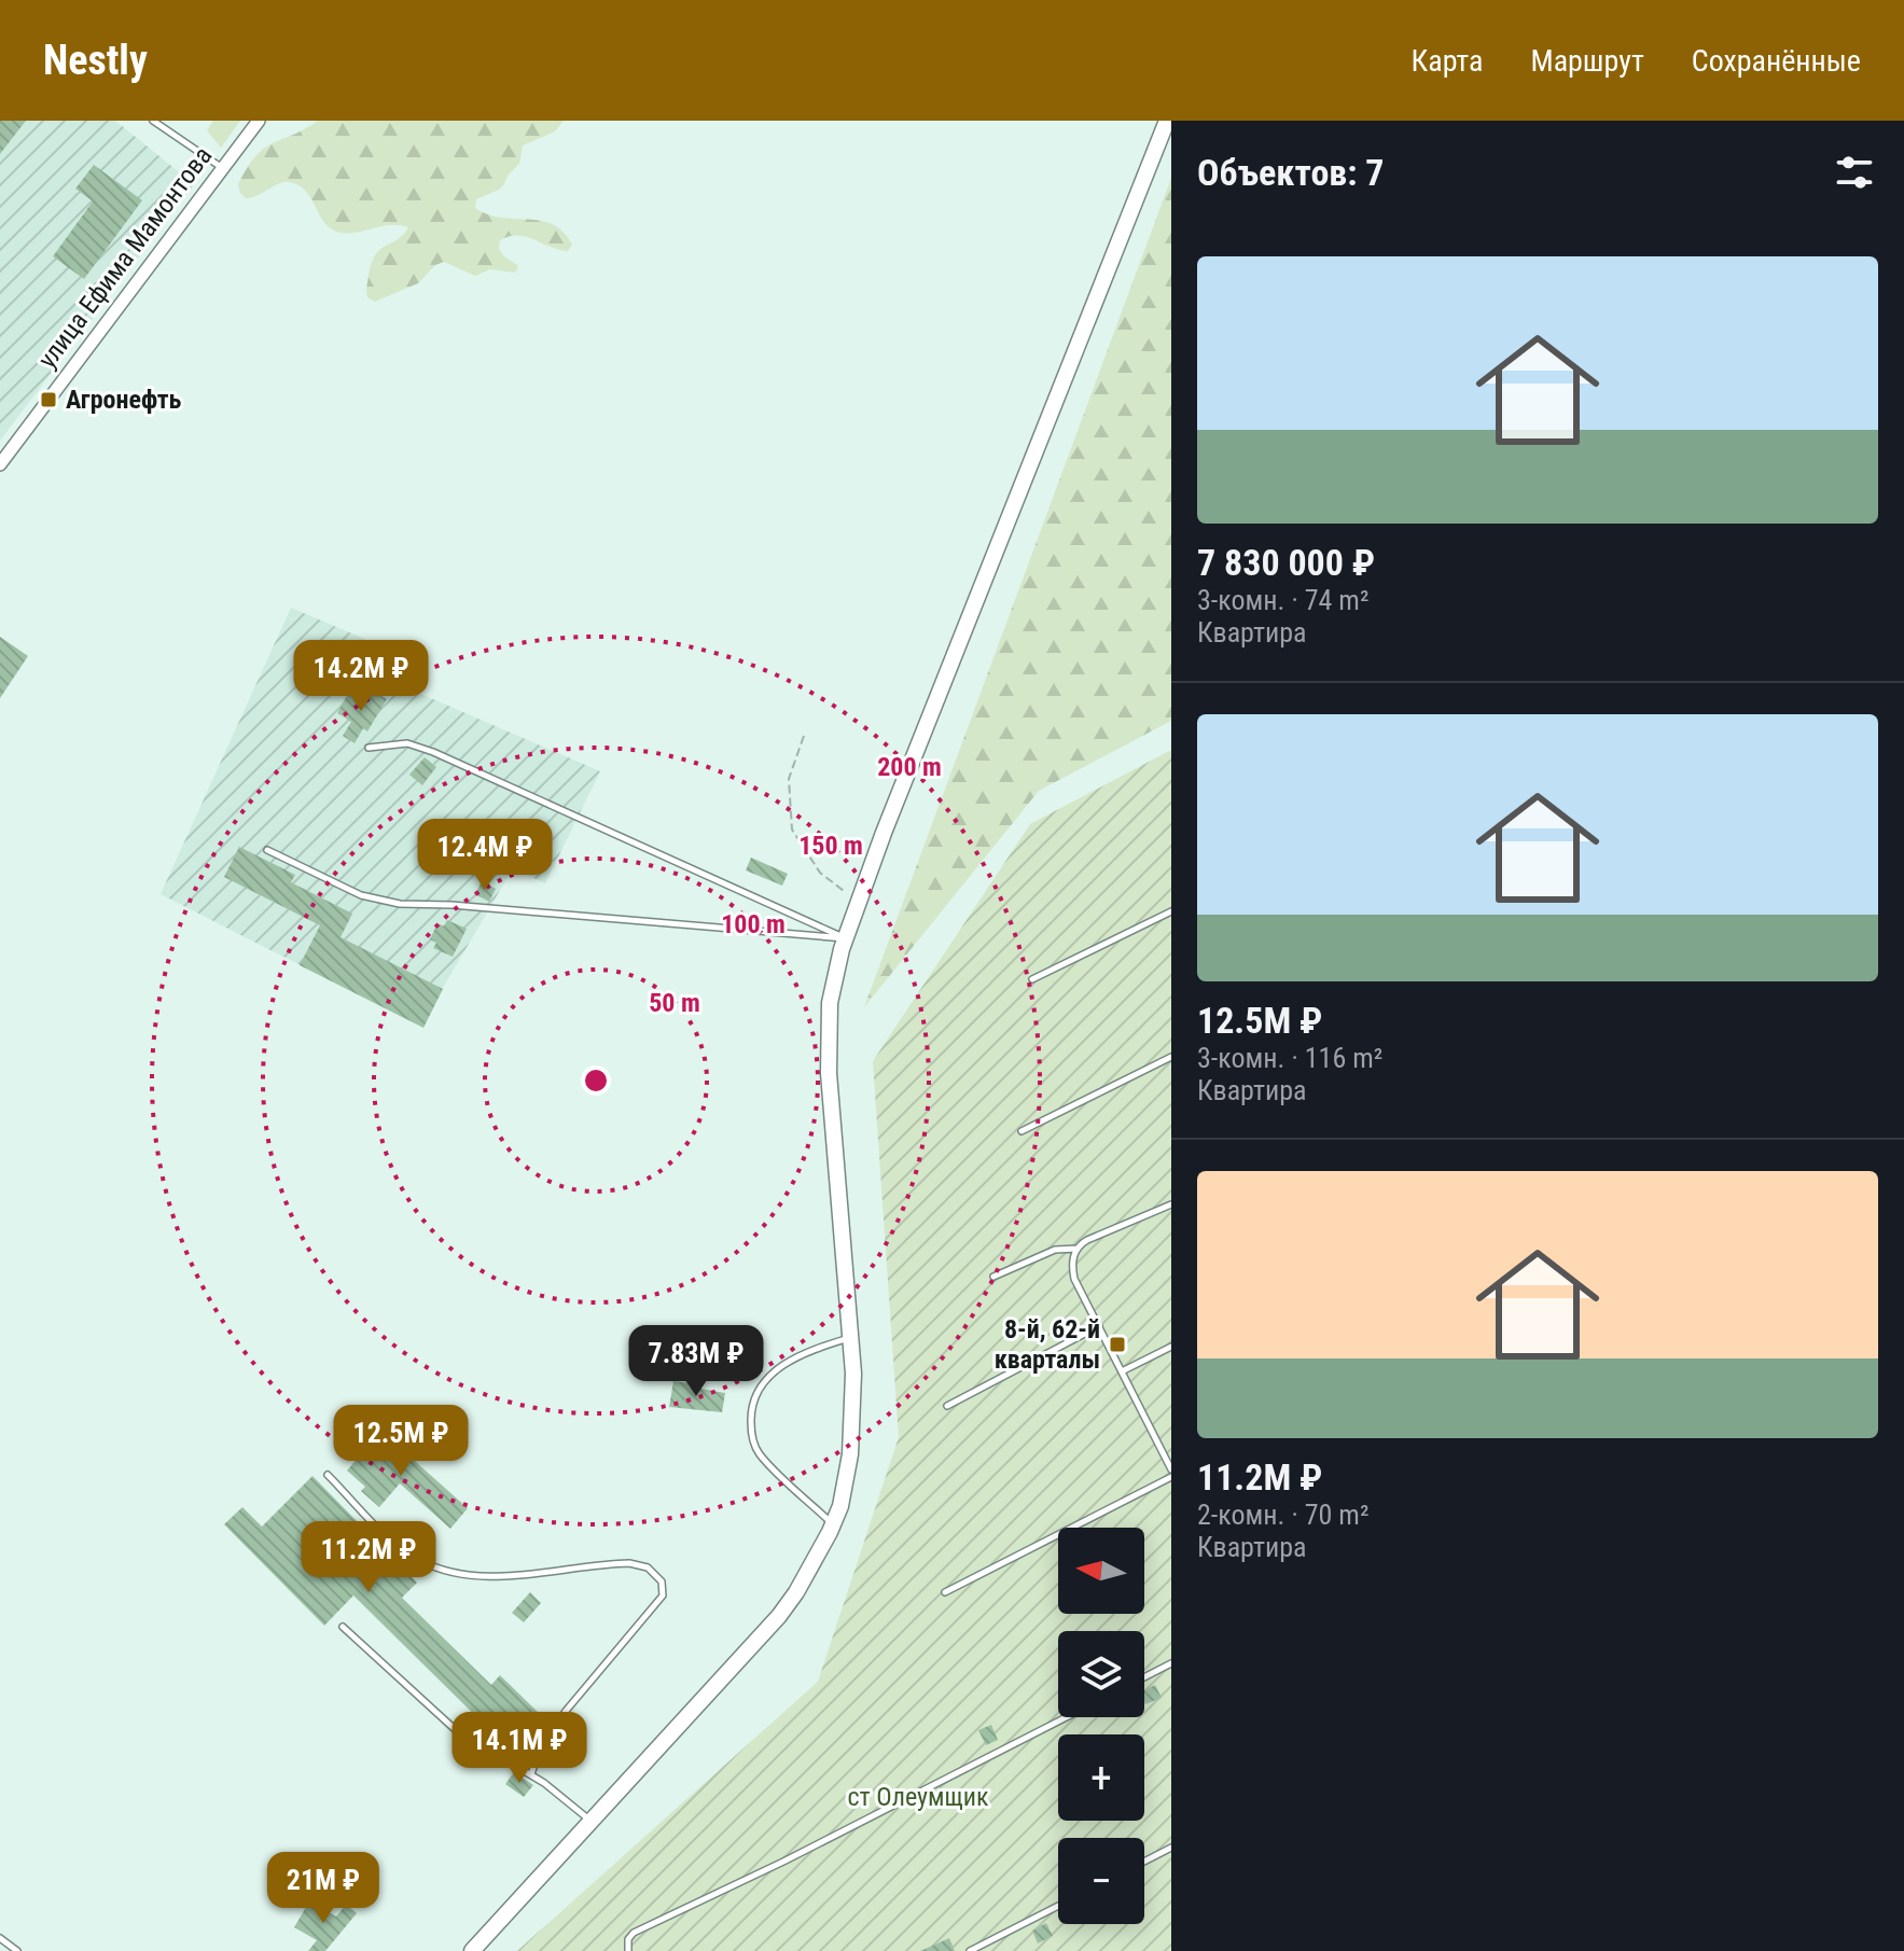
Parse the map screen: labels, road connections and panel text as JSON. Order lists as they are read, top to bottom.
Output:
{
  "streets": {
    "street": ["улица Ефима Мамонтова"]
  },
  "parks": ["ст Олеумщик"],
  "places": {
    "transit": ["Агронефть", "8-й, 62-й кварталы"]
  },
  "north": "left",
  "page": {
    "header": "Nestly",
    "nav": ["Карта", "Маршрут", "Сохранённые"],
    "heading": "Объектов: 7",
    "list": [
      {
        "name": "7 830 000 ₽",
        "note": "3-комн. · 74 m² · Квартира"
      },
      {
        "name": "12.5M ₽",
        "note": "3-комн. · 116 m² · Квартира"
      },
      {
        "name": "11.2M ₽",
        "note": "2-комн. · 70 m² · Квартира"
      }
    ],
    "price": [
      "14.2M ₽",
      "12.4M ₽",
      "7.83M ₽",
      "12.5M ₽",
      "11.2M ₽",
      "14.1M ₽",
      "21M ₽"
    ],
    "map_buttons": ["+", "−"]
  },
  "rings": [
    "200 m",
    "150 m",
    "100 m",
    "50 m"
  ]
}
